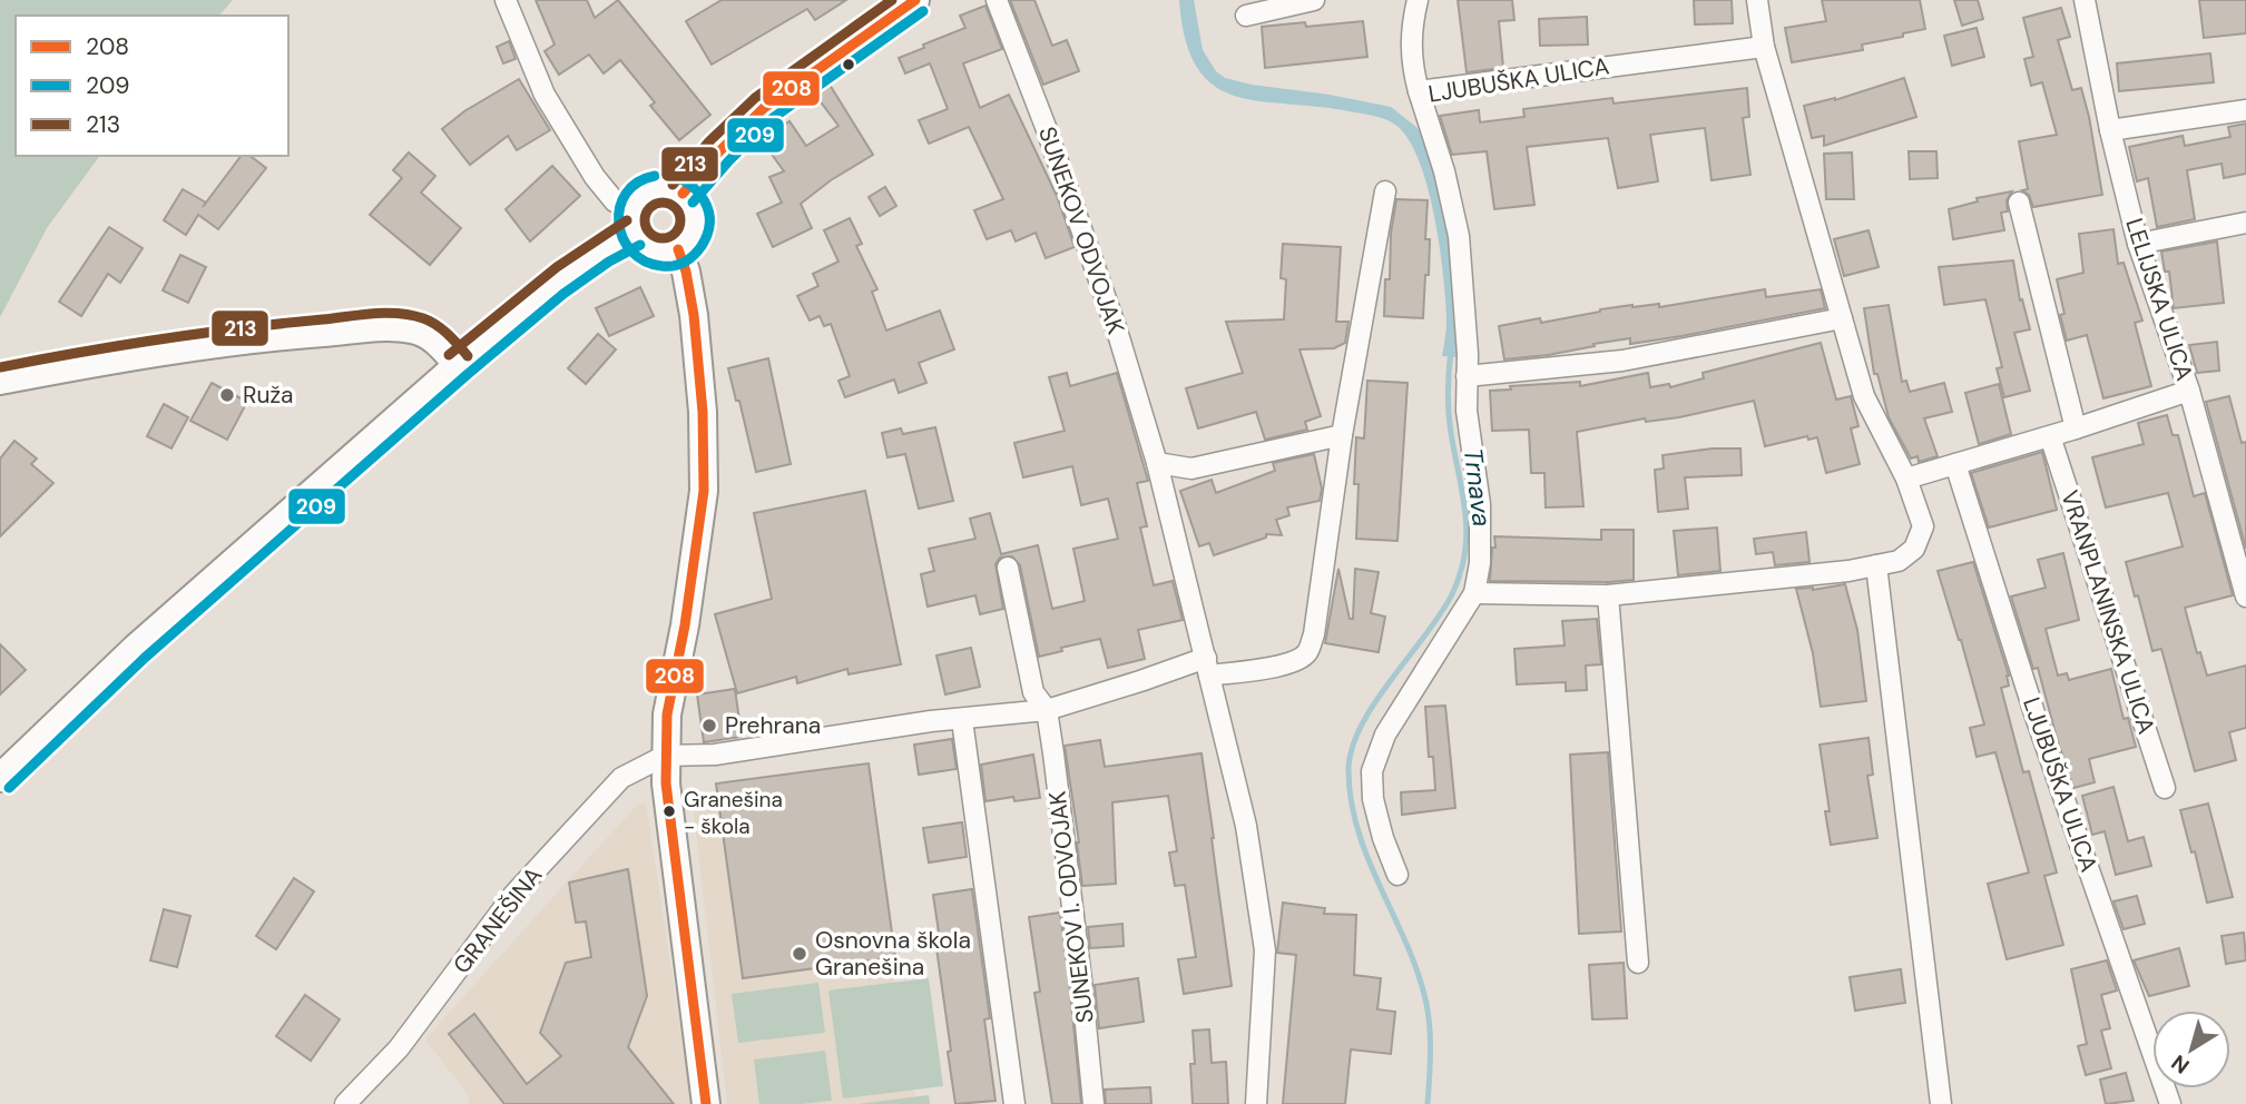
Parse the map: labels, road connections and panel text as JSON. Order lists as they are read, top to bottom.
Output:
{
  "streets": {
    "street": [
      "LJUBUŠKA ULICA",
      "SUNEKOV ODVOJAK",
      "LELIJSKA ULICA",
      "VRANPLANINSKA ULICA",
      "SUNEKOV I. ODVOJAK",
      "GRANEŠINA"
    ]
  },
  "water": ["Trnava"],
  "places": [
    "Ruža",
    "Prehrana",
    "Granešina - škola",
    "Osnovna škola Granešina"
  ],
  "lines": ["transit line 208", "transit line 213", "transit line 209"],
  "legend": ["208", "209", "213"],
  "north": "bottom left"
}
